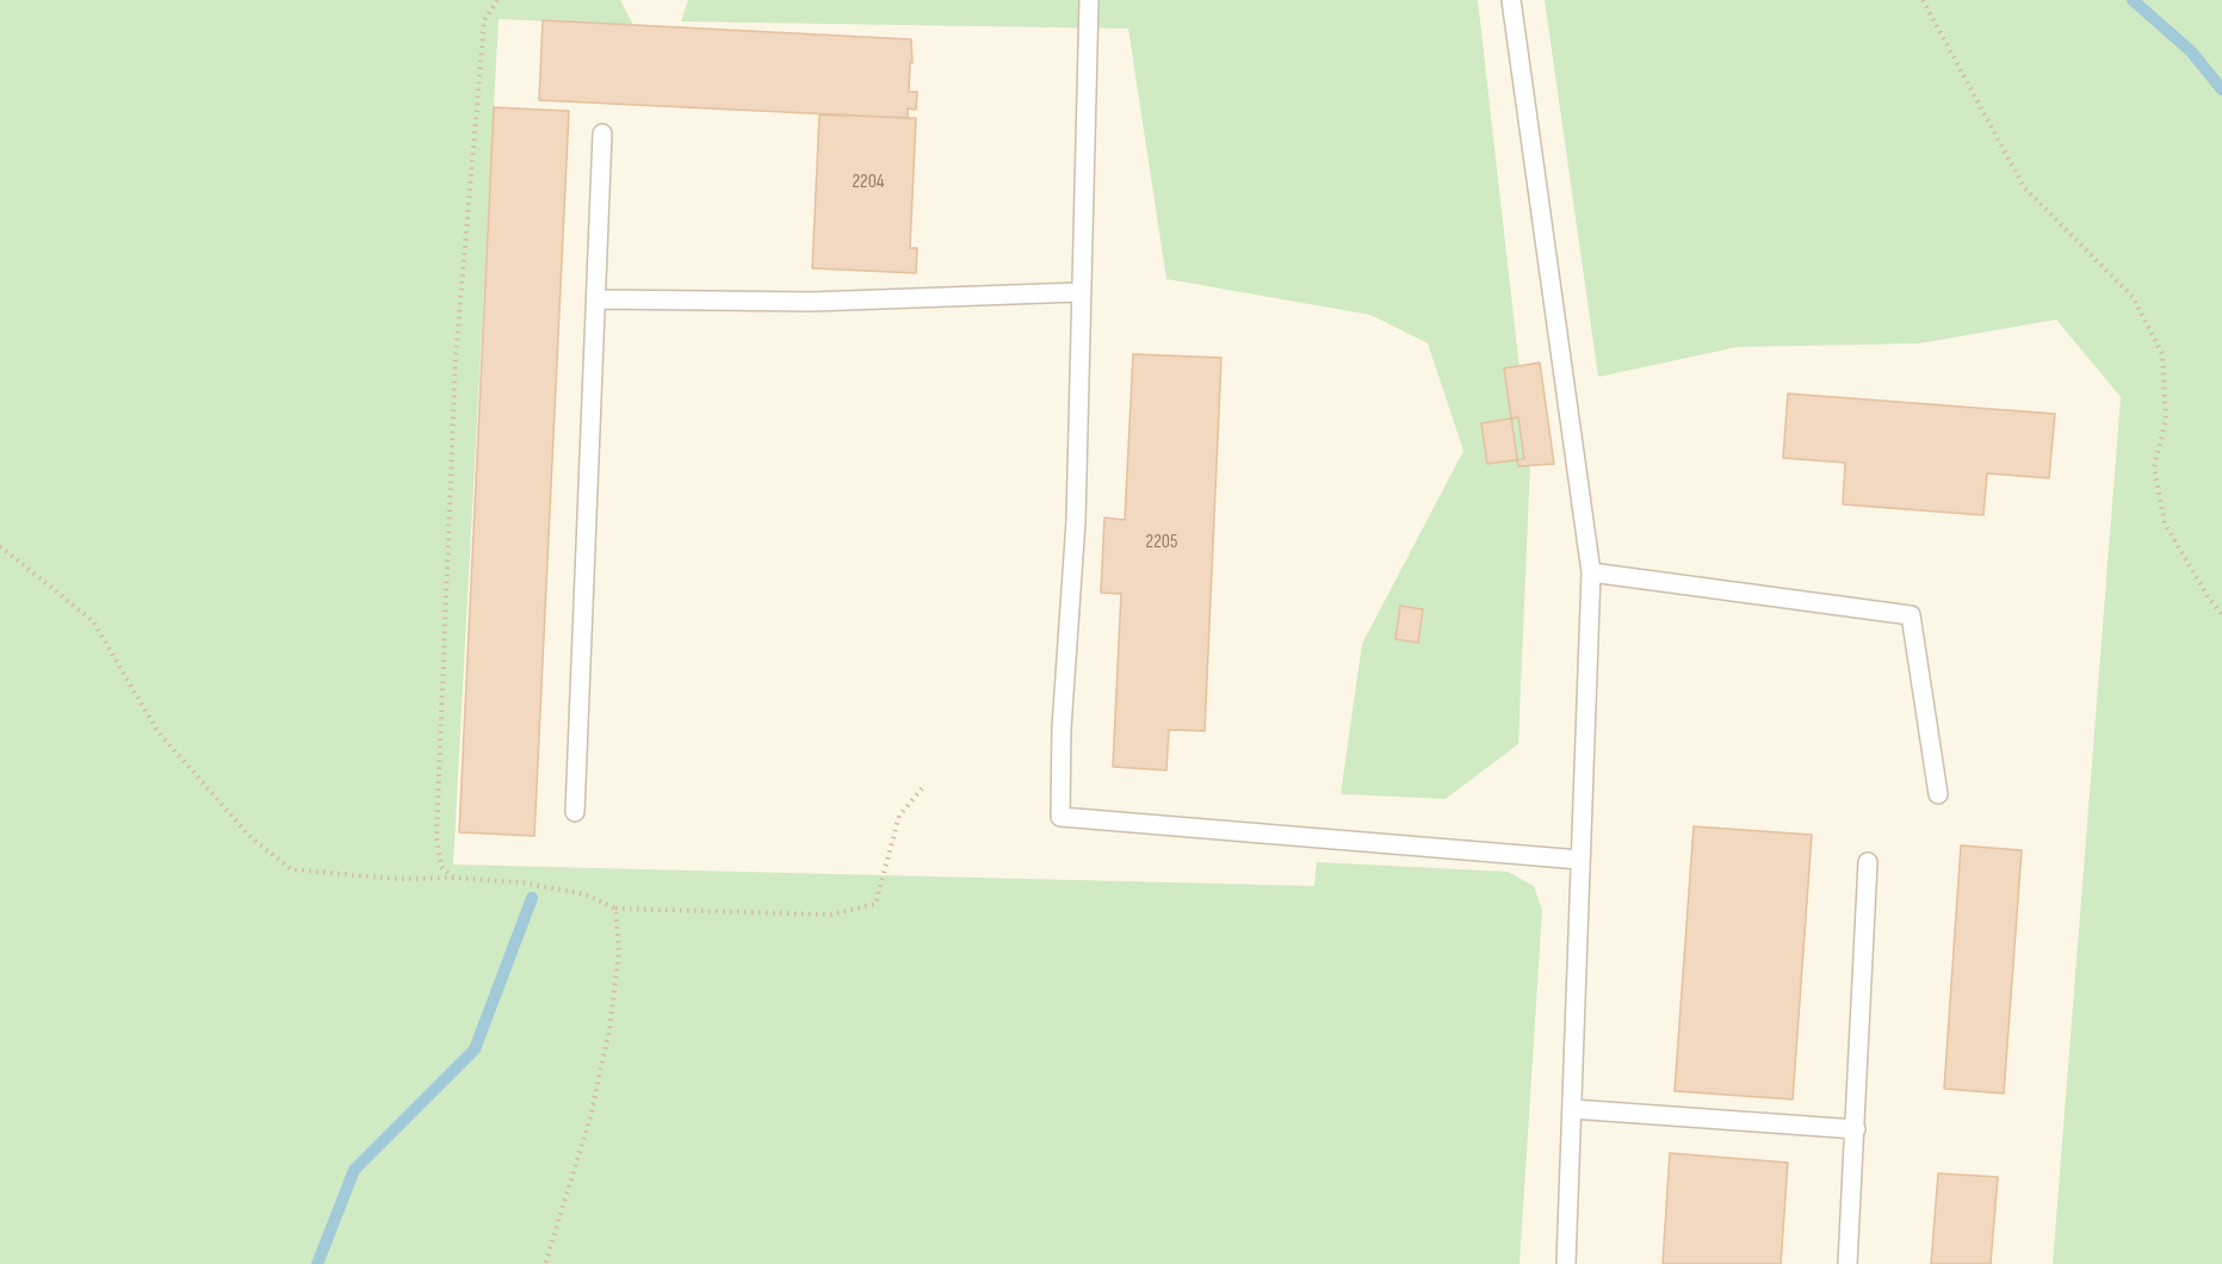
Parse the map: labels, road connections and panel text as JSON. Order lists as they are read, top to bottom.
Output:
{
  "house_numbers": ["2204", "2205"]
}
